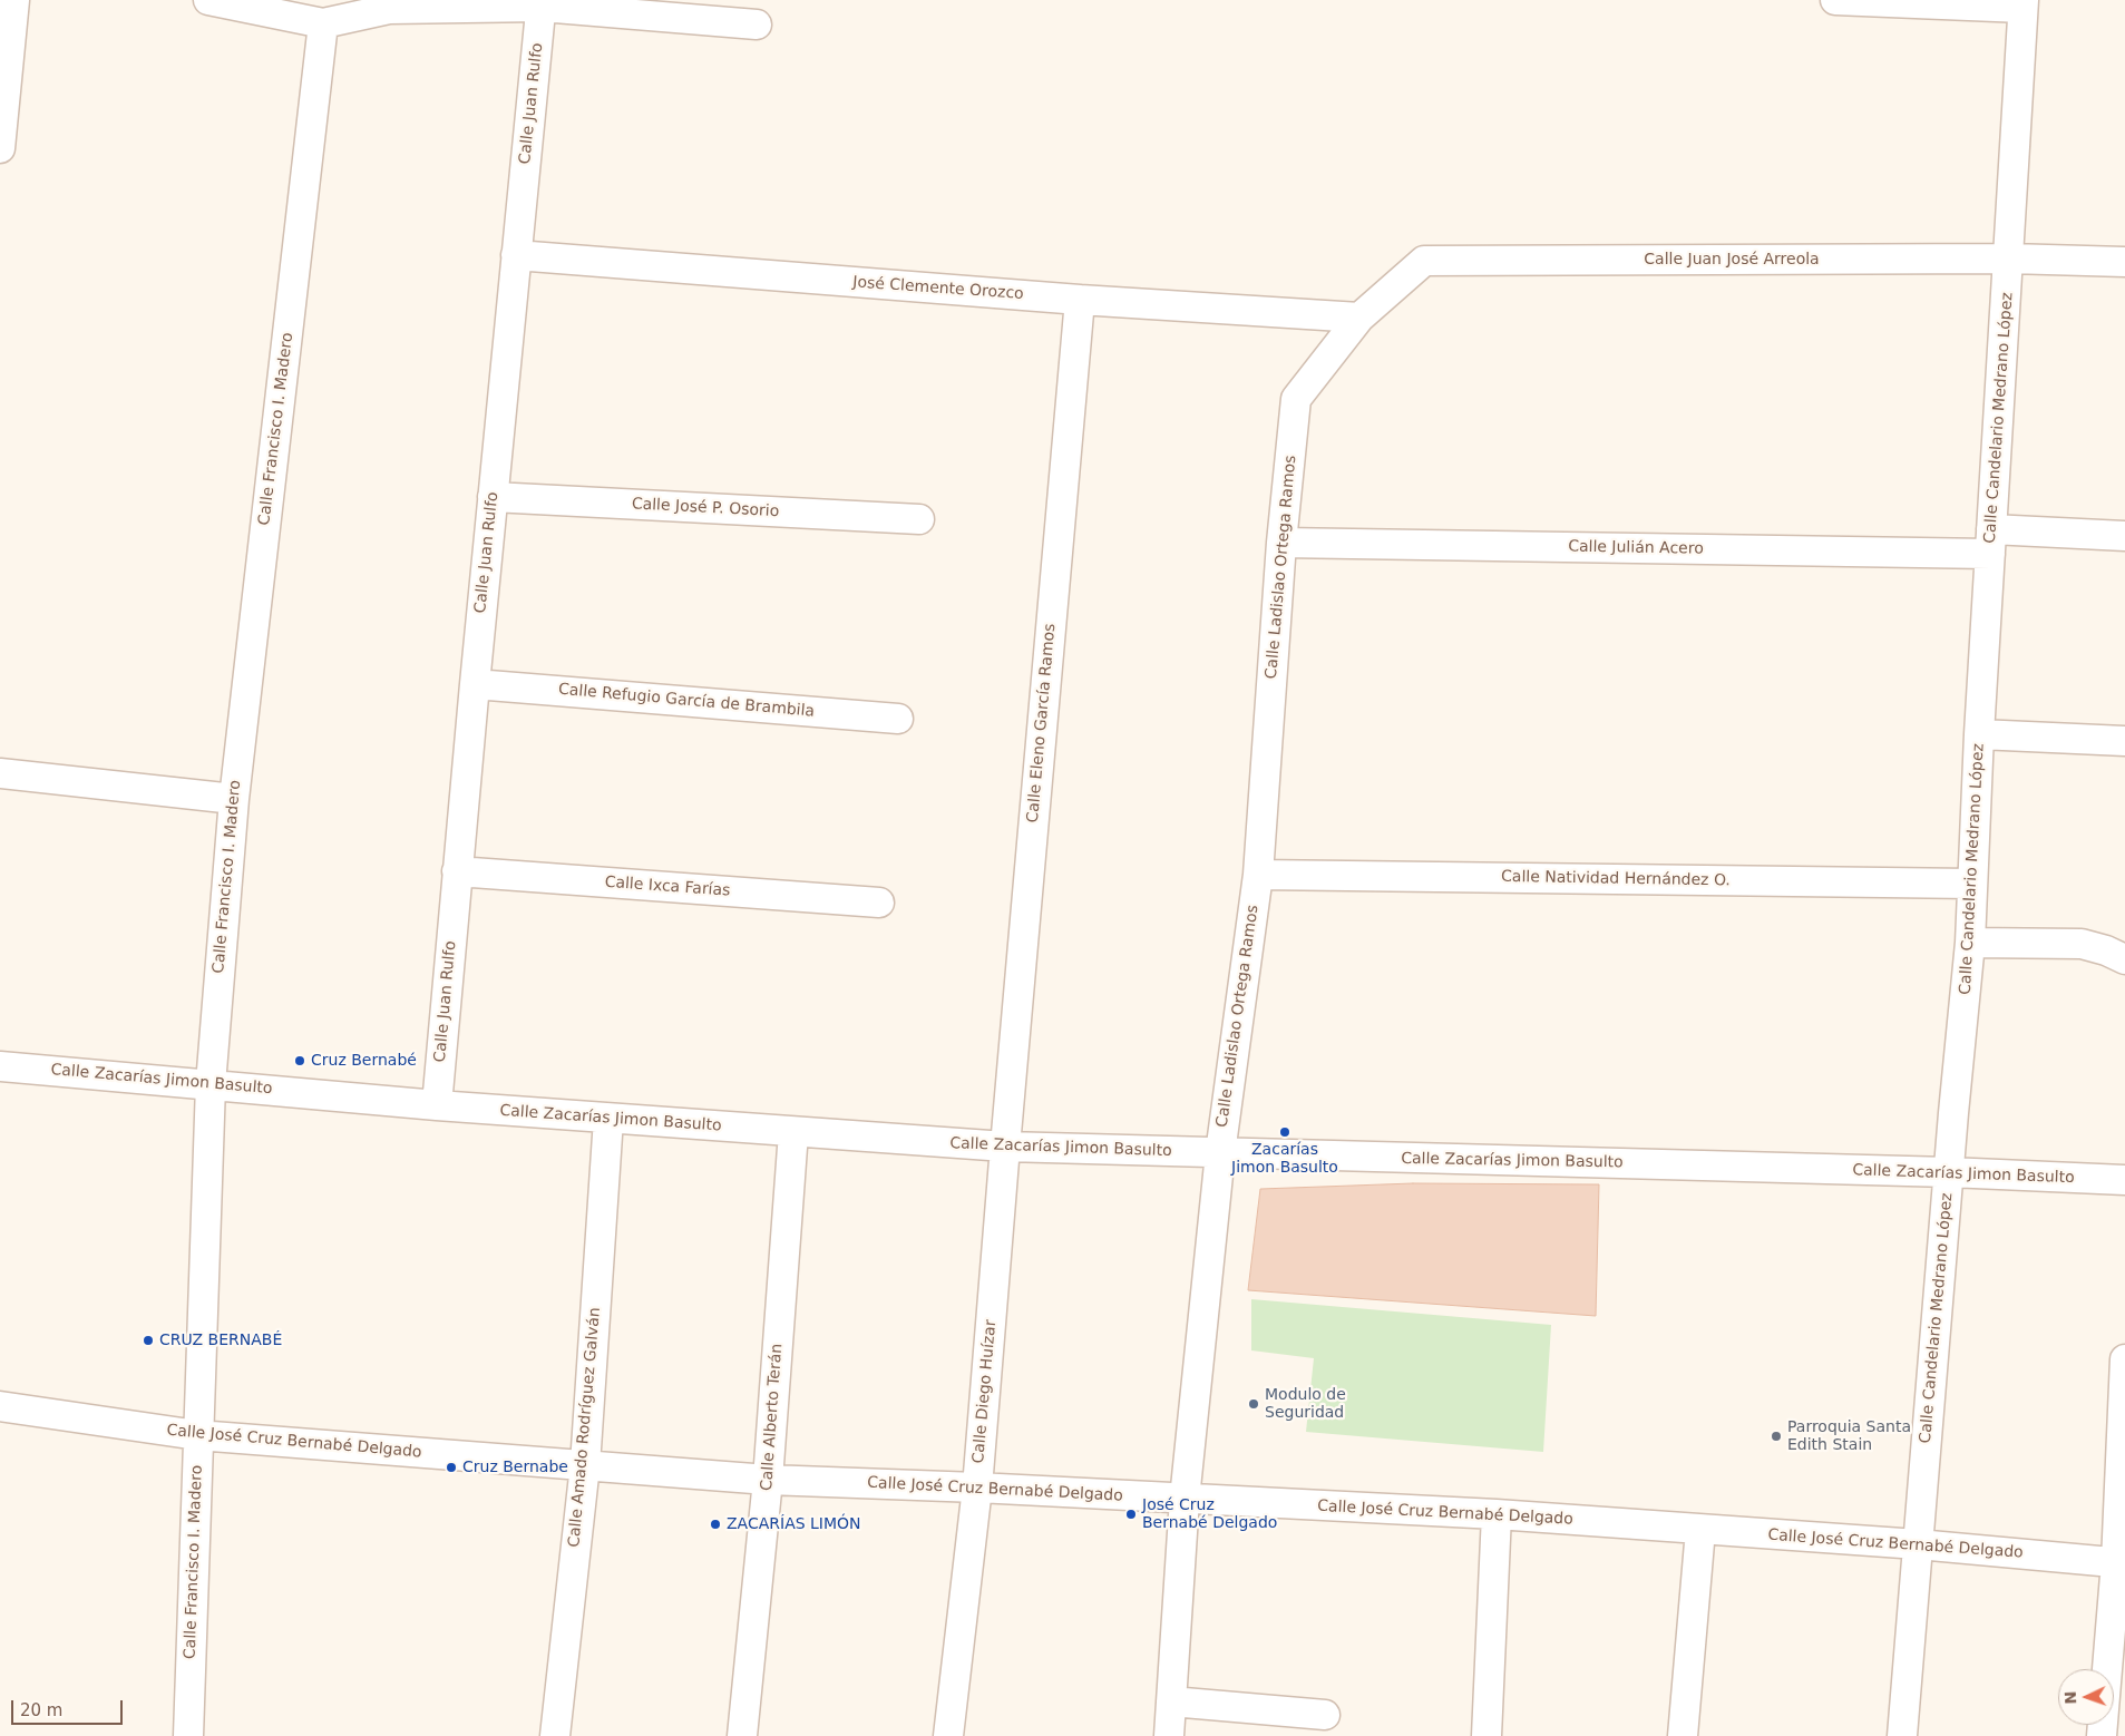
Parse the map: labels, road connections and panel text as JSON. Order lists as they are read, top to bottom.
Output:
{
  "streets": {
    "street": [
      "Calle Juan Rulfo",
      "Calle Juan José Arreola",
      "José Clemente Orozco",
      "Calle Candelario Medrano López",
      "Calle Francisco I. Madero",
      "Calle José P. Osorio",
      "Calle Julián Acero",
      "Calle Ladislao Ortega Ramos",
      "Calle Refugio García de Brambila",
      "Calle Eleno García Ramos",
      "Calle Natividad Hernández O.",
      "Calle Ixca Farías",
      "Calle Zacarías Jimon Basulto",
      "Calle Diego Huízar",
      "Calle Alberto Terán",
      "Calle Amado Rodríguez Galván",
      "Calle José Cruz Bernabé Delgado"
    ]
  },
  "crossings": [
    ["Calle Juan Rulfo", "José Clemente Orozco"],
    ["Calle Juan Rulfo", "Calle José P. Osorio"],
    ["Calle Juan Rulfo", "Calle Refugio García de Brambila"],
    ["Calle Juan Rulfo", "Calle Ixca Farías"],
    ["Calle Juan Rulfo", "Calle Zacarías Jimon Basulto"],
    ["Calle Juan José Arreola", "José Clemente Orozco"],
    ["Calle Juan José Arreola", "Calle Candelario Medrano López"],
    ["Calle Juan José Arreola", "Calle Ladislao Ortega Ramos"],
    ["José Clemente Orozco", "Calle Ladislao Ortega Ramos"],
    ["José Clemente Orozco", "Calle Eleno García Ramos"],
    ["Calle Candelario Medrano López", "Calle Julián Acero"],
    ["Calle Candelario Medrano López", "Calle Natividad Hernández O."],
    ["Calle Candelario Medrano López", "Calle Zacarías Jimon Basulto"],
    ["Calle Candelario Medrano López", "Calle José Cruz Bernabé Delgado"],
    ["Calle Francisco I. Madero", "Calle Zacarías Jimon Basulto"],
    ["Calle Francisco I. Madero", "Calle José Cruz Bernabé Delgado"],
    ["Calle Julián Acero", "Calle Ladislao Ortega Ramos"],
    ["Calle Ladislao Ortega Ramos", "Calle Natividad Hernández O."],
    ["Calle Ladislao Ortega Ramos", "Calle Zacarías Jimon Basulto"],
    ["Calle Ladislao Ortega Ramos", "Calle José Cruz Bernabé Delgado"],
    ["Calle Eleno García Ramos", "Calle Zacarías Jimon Basulto"],
    ["Calle Eleno García Ramos", "Calle Diego Huízar"],
    ["Calle Zacarías Jimon Basulto", "Calle Diego Huízar"],
    ["Calle Zacarías Jimon Basulto", "Calle Alberto Terán"],
    ["Calle Zacarías Jimon Basulto", "Calle Amado Rodríguez Galván"],
    ["Calle Diego Huízar", "Calle José Cruz Bernabé Delgado"],
    ["Calle Alberto Terán", "Calle José Cruz Bernabé Delgado"],
    ["Calle Amado Rodríguez Galván", "Calle José Cruz Bernabé Delgado"]
  ],
  "places": [
    "Cruz Bernabé",
    "Zacarías Jimon Basulto",
    "CRUZ BERNABÉ",
    "Modulo de Seguridad",
    "Parroquia Santa Edith Stain",
    "Cruz Bernabe",
    "José Cruz Bernabé Delgado",
    "ZACARÍAS LIMÓN"
  ],
  "scale_bar": "20 m",
  "north": "left"
}
